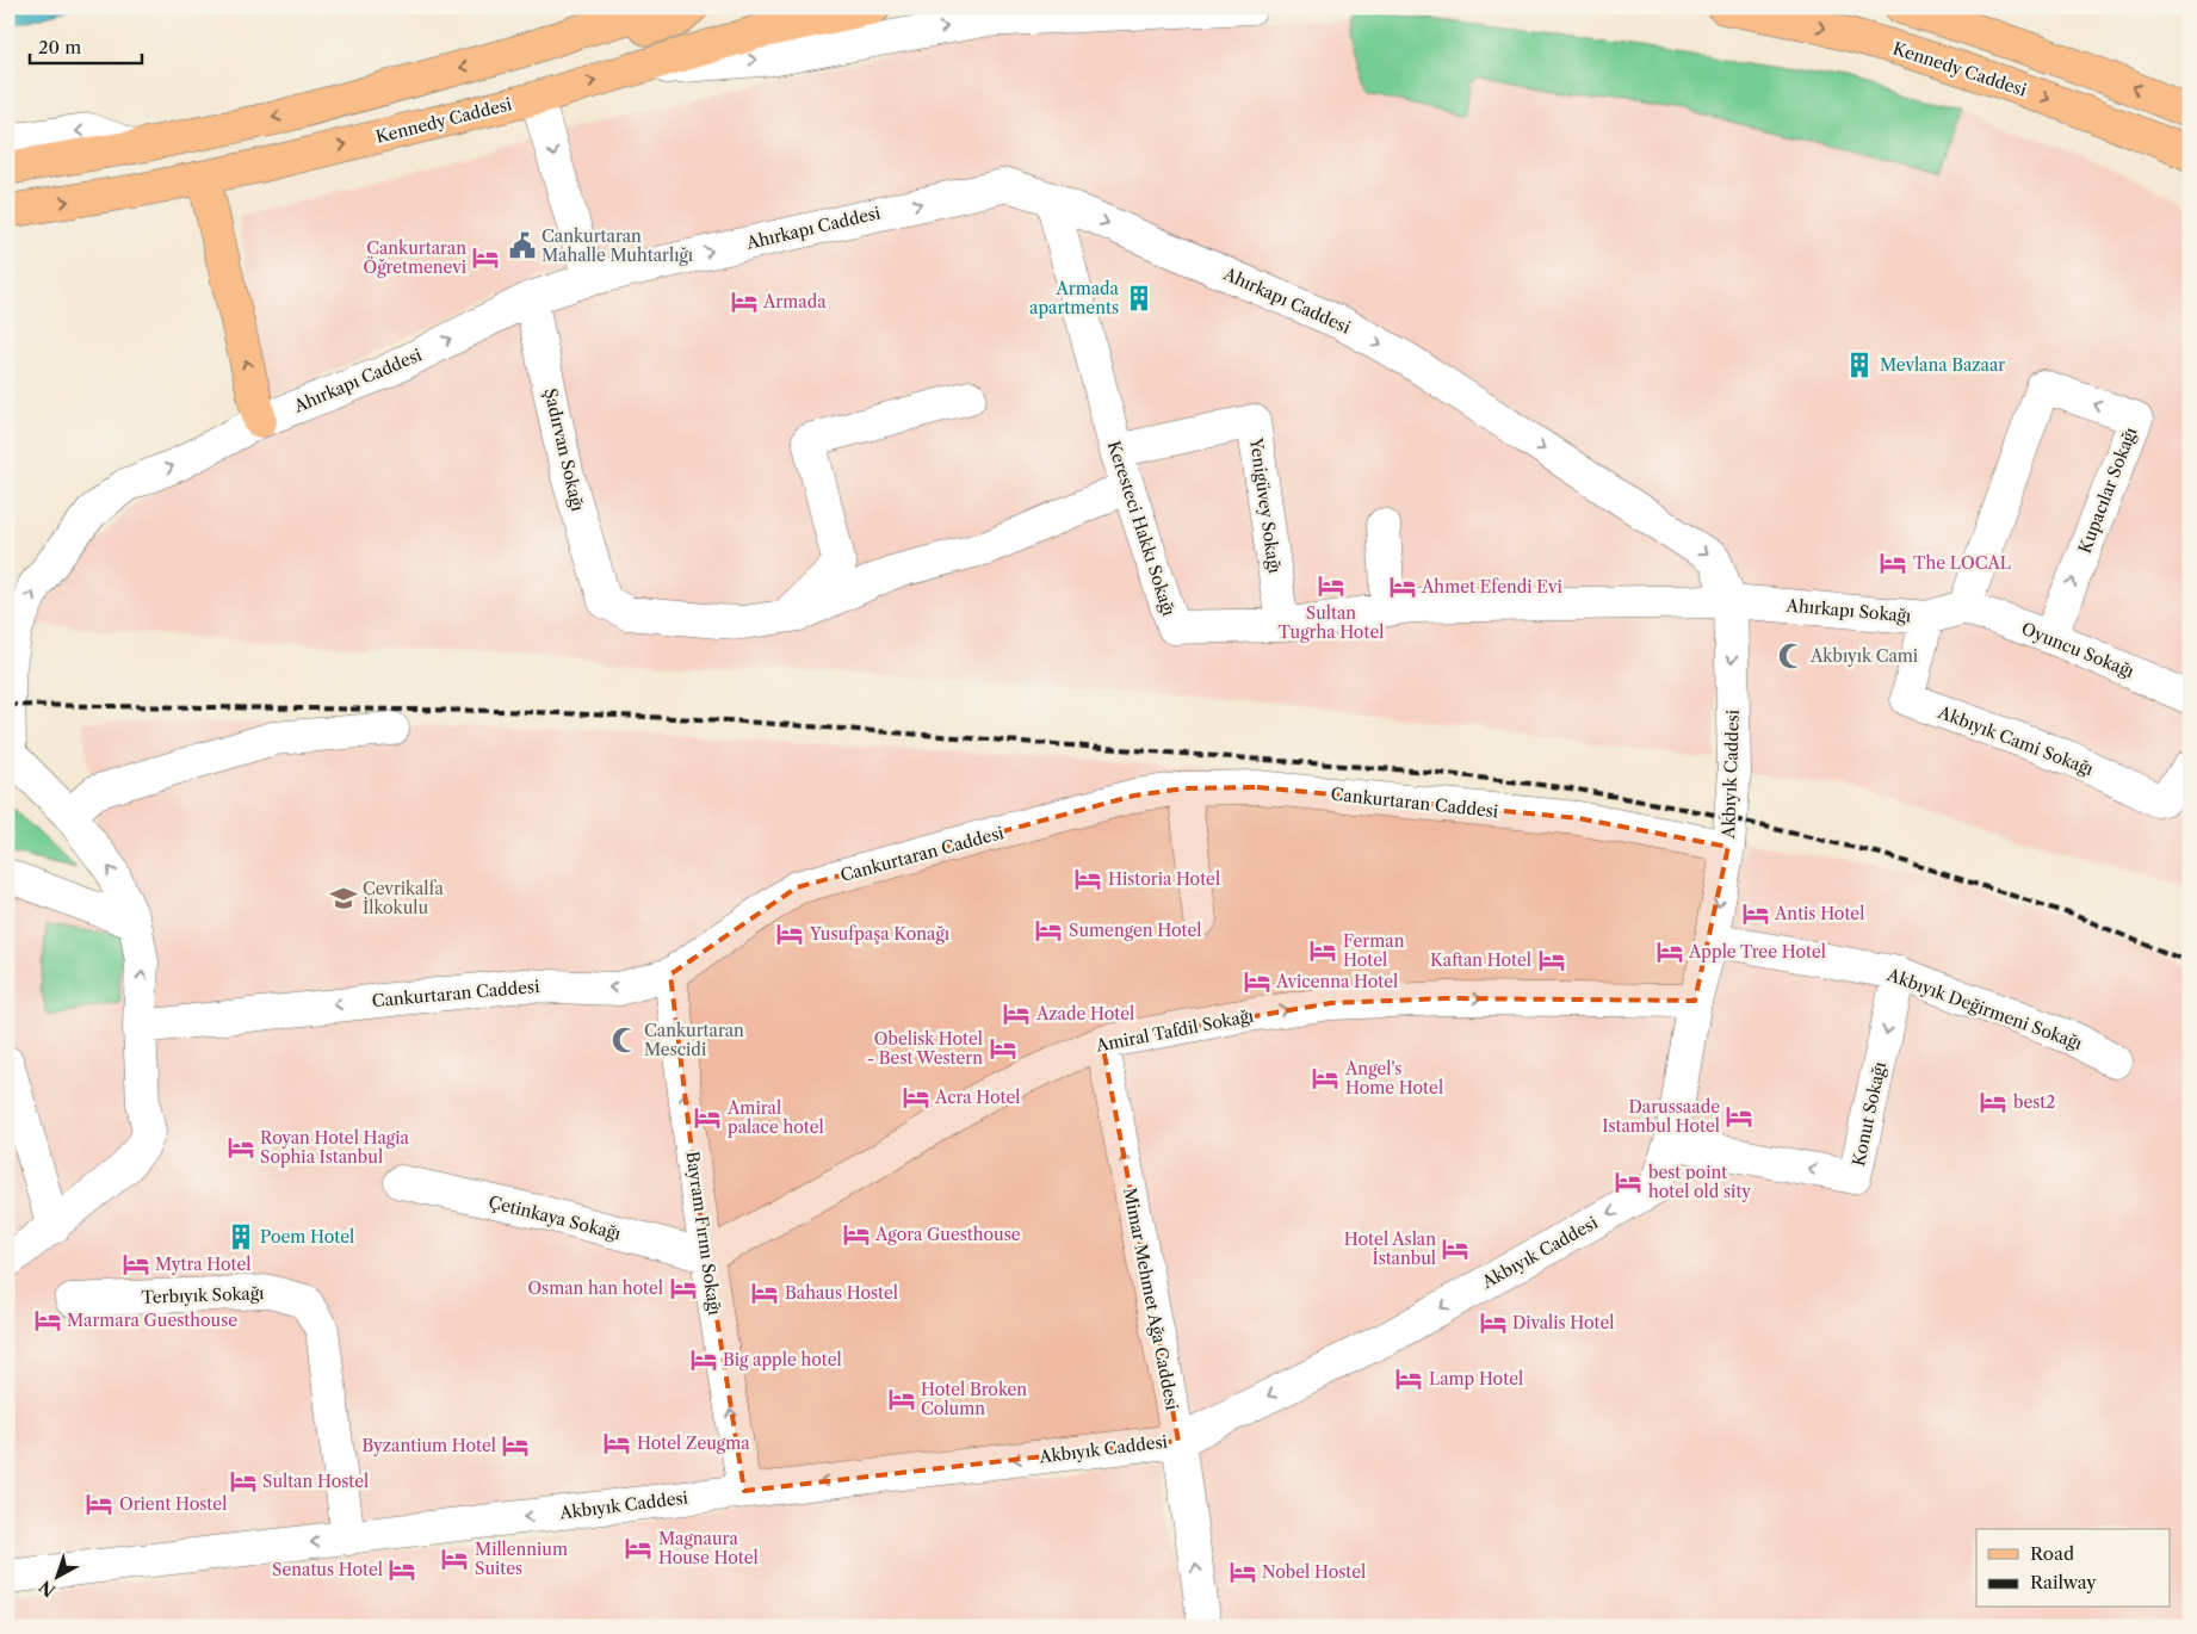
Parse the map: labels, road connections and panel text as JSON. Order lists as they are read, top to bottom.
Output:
{
  "streets": {
    "main road": ["Kennedy Caddesi"],
    "street": [
      "Ahırkapı Caddesi",
      "Şadırvan Sokağı",
      "Kupacılar Sokağı",
      "Yenigüvey Sokağı",
      "Keresteci Hakkı Sokağı",
      "Ahırkapı Sokağı",
      "Oyuncu Sokağı",
      "Akbıyık Cami Sokağı",
      "Akbıyık Caddesi",
      "Cankurtaran Caddesi",
      "Akbıyık Değirmeni Sokağı",
      "Amiral Tafdil Sokağı",
      "Konut Sokağı",
      "Çetinkaya Sokağı",
      "Bayram Fırını Sokağı",
      "Terbıyık Sokağı",
      "Mimar Mehmet Ağa Caddesi"
    ]
  },
  "crossings": [
    ["Ahırkapı Caddesi", "Şadırvan Sokağı"],
    ["Ahırkapı Caddesi", "Keresteci Hakkı Sokağı"],
    ["Ahırkapı Caddesi", "Ahırkapı Sokağı"],
    ["Ahırkapı Caddesi", "Akbıyık Caddesi"],
    ["Kupacılar Sokağı", "Ahırkapı Sokağı"],
    ["Kupacılar Sokağı", "Oyuncu Sokağı"],
    ["Yenigüvey Sokağı", "Keresteci Hakkı Sokağı"],
    ["Keresteci Hakkı Sokağı", "Ahırkapı Sokağı"],
    ["Keresteci Hakkı Sokağı", "Akbıyık Caddesi"],
    ["Ahırkapı Sokağı", "Oyuncu Sokağı"],
    ["Ahırkapı Sokağı", "Akbıyık Cami Sokağı"],
    ["Ahırkapı Sokağı", "Akbıyık Caddesi"],
    ["Akbıyık Caddesi", "Cankurtaran Caddesi"],
    ["Akbıyık Caddesi", "Akbıyık Değirmeni Sokağı"],
    ["Akbıyık Caddesi", "Amiral Tafdil Sokağı"],
    ["Akbıyık Caddesi", "Konut Sokağı"],
    ["Akbıyık Caddesi", "Bayram Fırını Sokağı"],
    ["Akbıyık Caddesi", "Terbıyık Sokağı"],
    ["Akbıyık Caddesi", "Mimar Mehmet Ağa Caddesi"],
    ["Cankurtaran Caddesi", "Bayram Fırını Sokağı"],
    ["Akbıyık Değirmeni Sokağı", "Konut Sokağı"],
    ["Amiral Tafdil Sokağı", "Çetinkaya Sokağı"],
    ["Amiral Tafdil Sokağı", "Bayram Fırını Sokağı"],
    ["Amiral Tafdil Sokağı", "Mimar Mehmet Ağa Caddesi"],
    ["Çetinkaya Sokağı", "Bayram Fırını Sokağı"]
  ],
  "one_way": [
    "Akbıyık Caddesi",
    "Amiral Tafdil Sokağı",
    "Bayram Fırını Sokağı",
    "Mimar Mehmet Ağa Caddesi"
  ],
  "places": {
    "public building": ["Cankurtaran Mahalle Muhtarlığı"],
    "hotel": [
      "Cankurtaran Öğretmenevi",
      "Armada",
      "The LOCAL",
      "Sultan Tugrha Hotel",
      "Ahmet Efendi Evi",
      "Historia Hotel",
      "Antis Hotel",
      "Sumengen Hotel",
      "Yusufpaşa Konağı",
      "Ferman Hotel",
      "Apple Tree Hotel",
      "Kaftan Hotel",
      "Avicenna Hotel",
      "Azade Hotel",
      "Obelisk Hotel - Best Western",
      "Angel's Home Hotel",
      "Acra Hotel",
      "best2",
      "Darussaade Istambul Hotel",
      "Amiral palace hotel",
      "Royan Hotel Hagia Sophia Istanbul",
      "best point hotel old sity",
      "Agora Guesthouse",
      "Hotel Aslan İstanbul",
      "Mytra Hotel",
      "Osman han hotel",
      "Bahaus Hostel",
      "Marmara Guesthouse",
      "Divalis Hotel",
      "Big apple hotel",
      "Lamp Hotel",
      "Hotel Broken Column",
      "Hotel Zeugma",
      "Byzantium Hotel",
      "Sultan Hostel",
      "Orient Hostel",
      "Magnaura House Hotel",
      "Millennium Suites",
      "Senatus Hotel",
      "Nobel Hostel"
    ],
    "building": ["Armada apartments", "Mevlana Bazaar", "Poem Hotel"],
    "mosque": ["Akbıyık Cami", "Cankurtaran Mescidi"],
    "school or university": ["Çevrikalfa İlkokulu"]
  },
  "legend": ["Road", "Railway"],
  "scale_bar": "20 m",
  "north": "bottom left"
}
